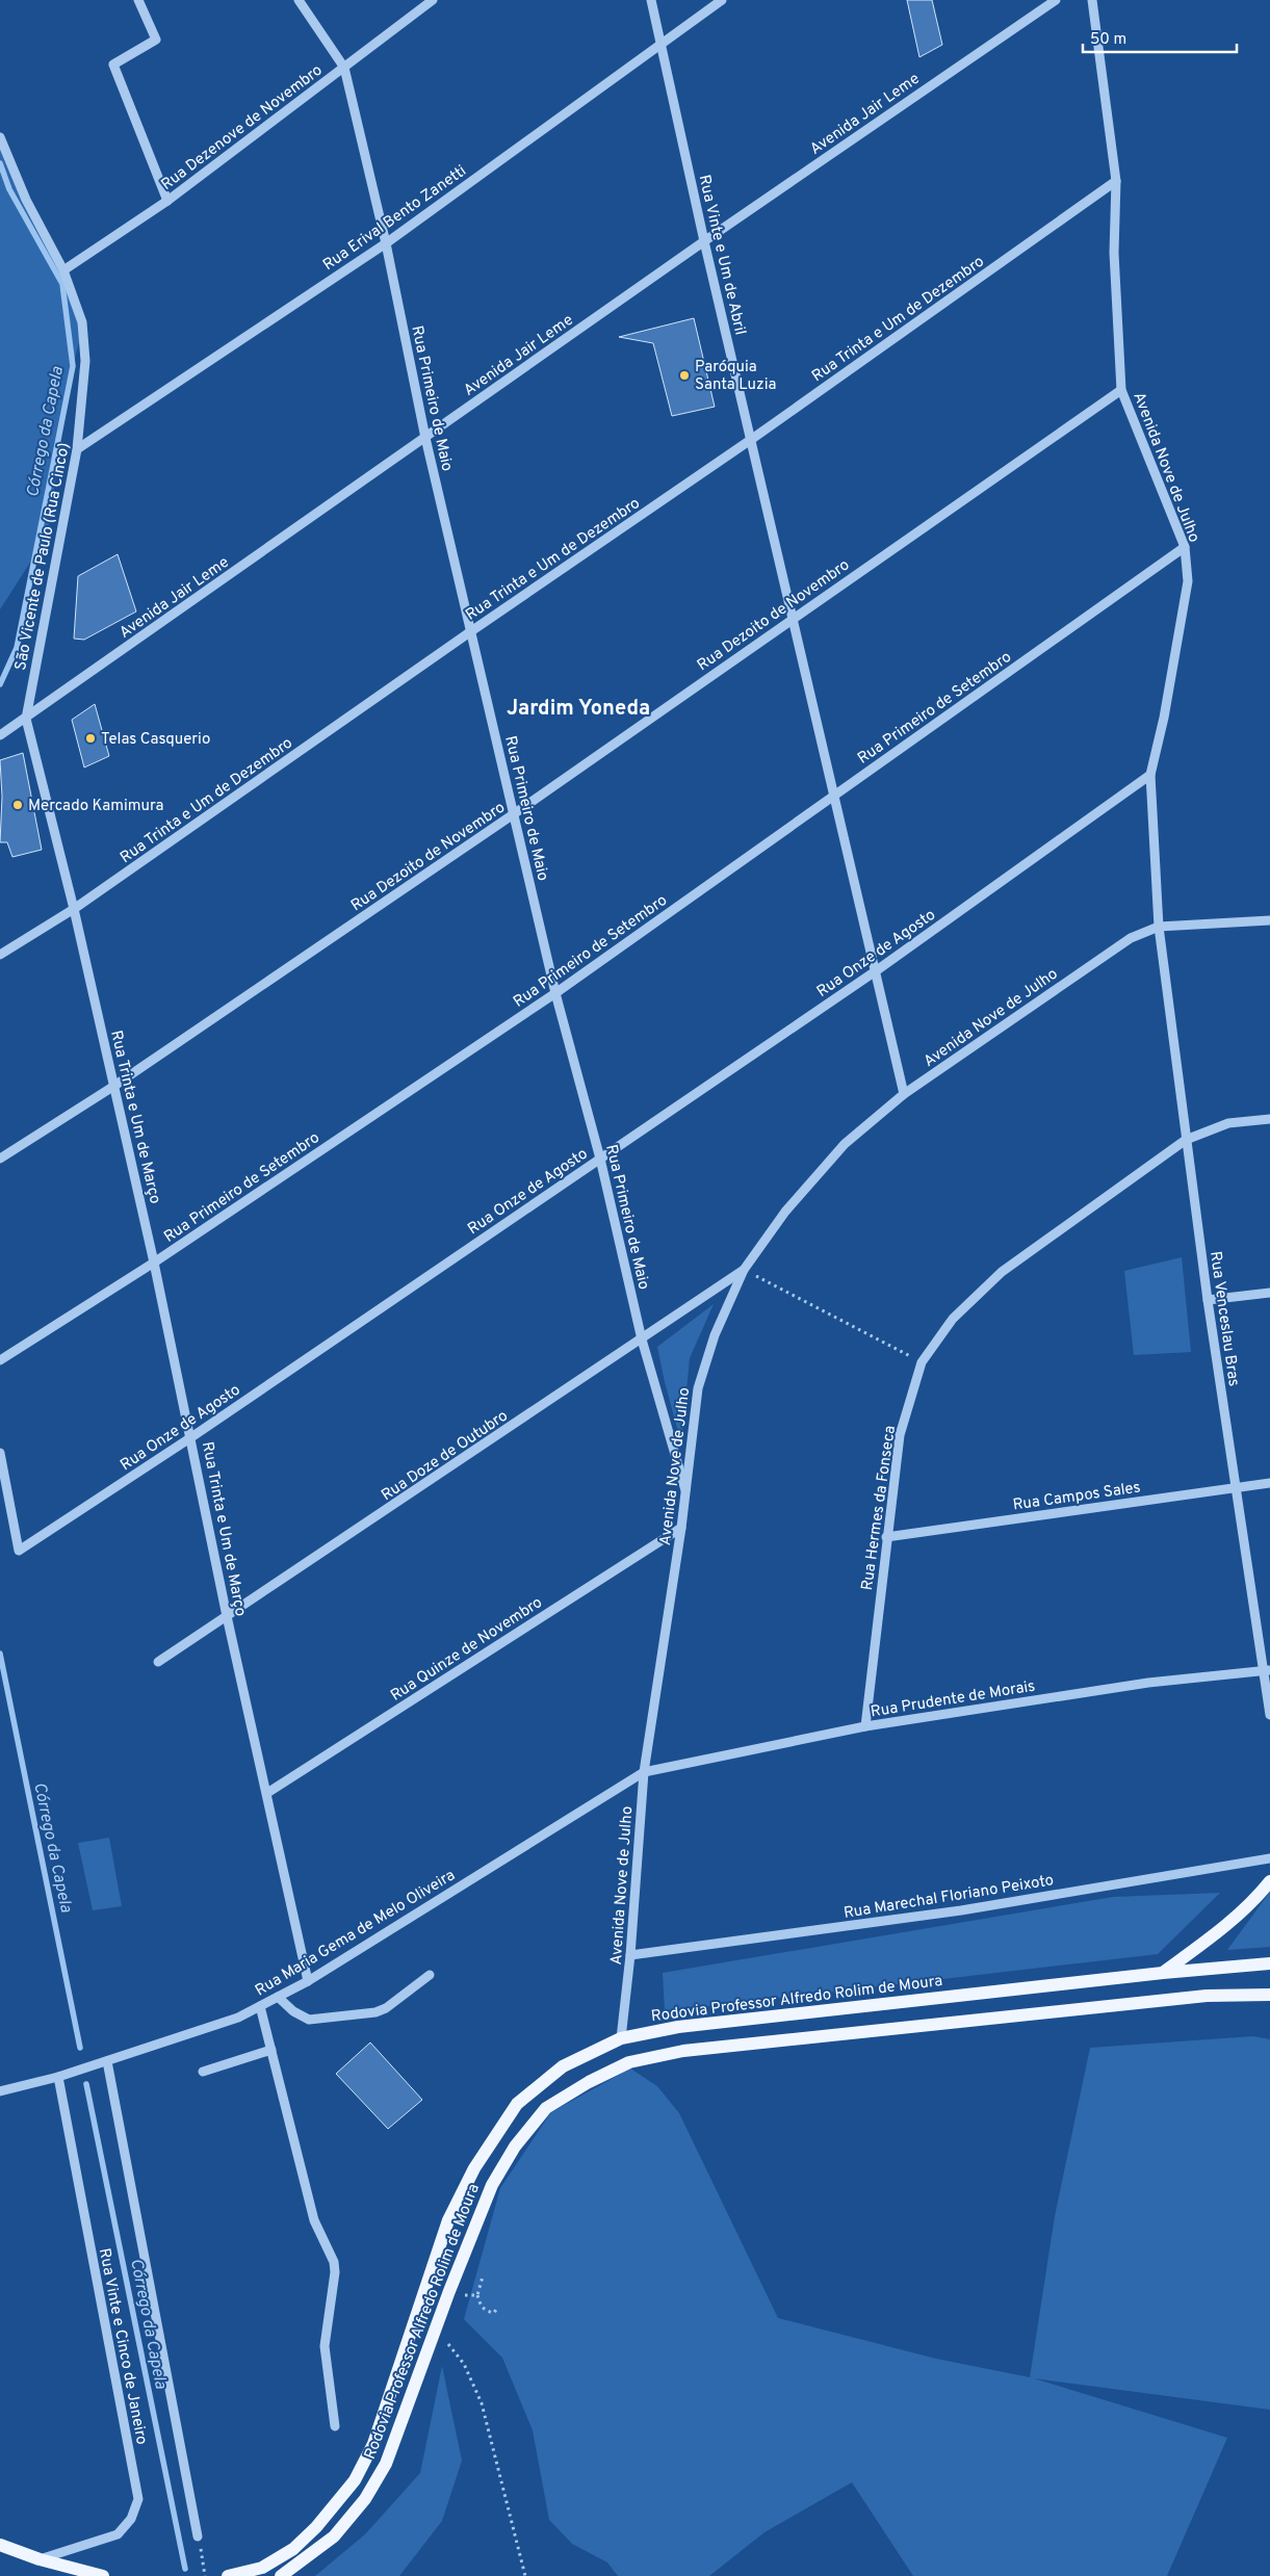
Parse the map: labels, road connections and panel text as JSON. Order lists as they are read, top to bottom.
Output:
{
  "streets": {
    "main road": ["Rodovia Professor Alfredo Rolim de Moura"],
    "street": [
      "Avenida Jair Leme",
      "Rua Dezenove de Novembro",
      "Rua Erival Bento Zanetti",
      "Rua Vinte e Um de Abril",
      "Rua Trinta e Um de Dezembro",
      "Rua Primeiro de Maio",
      "Avenida Nove de Julho",
      "São Vicente de Paulo (Rua Cinco)",
      "Rua Dezoito de Novembro",
      "Rua Primeiro de Setembro",
      "Rua Onze de Agosto",
      "Rua Trinta e Um de Março",
      "Rua Venceslau Bras",
      "Rua Doze de Outubro",
      "Rua Campos Sales",
      "Rua Hermes da Fonseca",
      "Rua Quinze de Novembro",
      "Rua Prudente de Morais",
      "Rua Marechal Floriano Peixoto",
      "Rua Maria Gema de Melo Oliveira",
      "Rua Vinte e Cinco de Janeiro"
    ]
  },
  "crossings": [
    ["Avenida Jair Leme", "Rua Vinte e Um de Abril"],
    ["Avenida Jair Leme", "Rua Primeiro de Maio"],
    ["Avenida Jair Leme", "São Vicente de Paulo (Rua Cinco)"],
    ["Avenida Jair Leme", "Rua Trinta e Um de Março"],
    ["Rua Dezenove de Novembro", "Rua Primeiro de Maio"],
    ["Rua Dezenove de Novembro", "São Vicente de Paulo (Rua Cinco)"],
    ["Rua Erival Bento Zanetti", "Rua Vinte e Um de Abril"],
    ["Rua Erival Bento Zanetti", "Rua Primeiro de Maio"],
    ["Rua Erival Bento Zanetti", "São Vicente de Paulo (Rua Cinco)"],
    ["Rua Vinte e Um de Abril", "Rua Trinta e Um de Dezembro"],
    ["Rua Vinte e Um de Abril", "Avenida Nove de Julho"],
    ["Rua Vinte e Um de Abril", "Rua Dezoito de Novembro"],
    ["Rua Vinte e Um de Abril", "Rua Primeiro de Setembro"],
    ["Rua Vinte e Um de Abril", "Rua Onze de Agosto"],
    ["Rua Trinta e Um de Dezembro", "Rua Primeiro de Maio"],
    ["Rua Trinta e Um de Dezembro", "Avenida Nove de Julho"],
    ["Rua Trinta e Um de Dezembro", "Rua Trinta e Um de Março"],
    ["Rua Primeiro de Maio", "Avenida Nove de Julho"],
    ["Rua Primeiro de Maio", "Rua Dezoito de Novembro"],
    ["Rua Primeiro de Maio", "Rua Primeiro de Setembro"],
    ["Rua Primeiro de Maio", "Rua Onze de Agosto"],
    ["Rua Primeiro de Maio", "Rua Doze de Outubro"],
    ["Avenida Nove de Julho", "Rua Dezoito de Novembro"],
    ["Avenida Nove de Julho", "Rua Primeiro de Setembro"],
    ["Avenida Nove de Julho", "Rua Onze de Agosto"],
    ["Avenida Nove de Julho", "Rua Venceslau Bras"],
    ["Avenida Nove de Julho", "Rua Doze de Outubro"],
    ["Avenida Nove de Julho", "Rua Quinze de Novembro"],
    ["Avenida Nove de Julho", "Rua Prudente de Morais"],
    ["Avenida Nove de Julho", "Rua Marechal Floriano Peixoto"],
    ["Avenida Nove de Julho", "Rua Maria Gema de Melo Oliveira"],
    ["Avenida Nove de Julho", "Rodovia Professor Alfredo Rolim de Moura"],
    ["São Vicente de Paulo (Rua Cinco)", "Rua Trinta e Um de Março"],
    ["Rua Dezoito de Novembro", "Rua Trinta e Um de Março"],
    ["Rua Primeiro de Setembro", "Rua Trinta e Um de Março"],
    ["Rua Onze de Agosto", "Rua Trinta e Um de Março"],
    ["Rua Trinta e Um de Março", "Rua Doze de Outubro"],
    ["Rua Trinta e Um de Março", "Rua Quinze de Novembro"],
    ["Rua Trinta e Um de Março", "Rua Maria Gema de Melo Oliveira"],
    ["Rua Venceslau Bras", "Rua Campos Sales"],
    ["Rua Venceslau Bras", "Rua Hermes da Fonseca"],
    ["Rua Venceslau Bras", "Rua Prudente de Morais"],
    ["Rua Campos Sales", "Rua Hermes da Fonseca"],
    ["Rua Hermes da Fonseca", "Rua Prudente de Morais"],
    ["Rua Prudente de Morais", "Rua Maria Gema de Melo Oliveira"],
    ["Rua Maria Gema de Melo Oliveira", "Rua Vinte e Cinco de Janeiro"]
  ],
  "districts": ["Jardim Yoneda"],
  "water": ["Córrego da Capela"],
  "places": ["Paróquia Santa Luzia", "Telas Casquerio", "Mercado Kamimura"],
  "scale_bar": "50 m"
}
